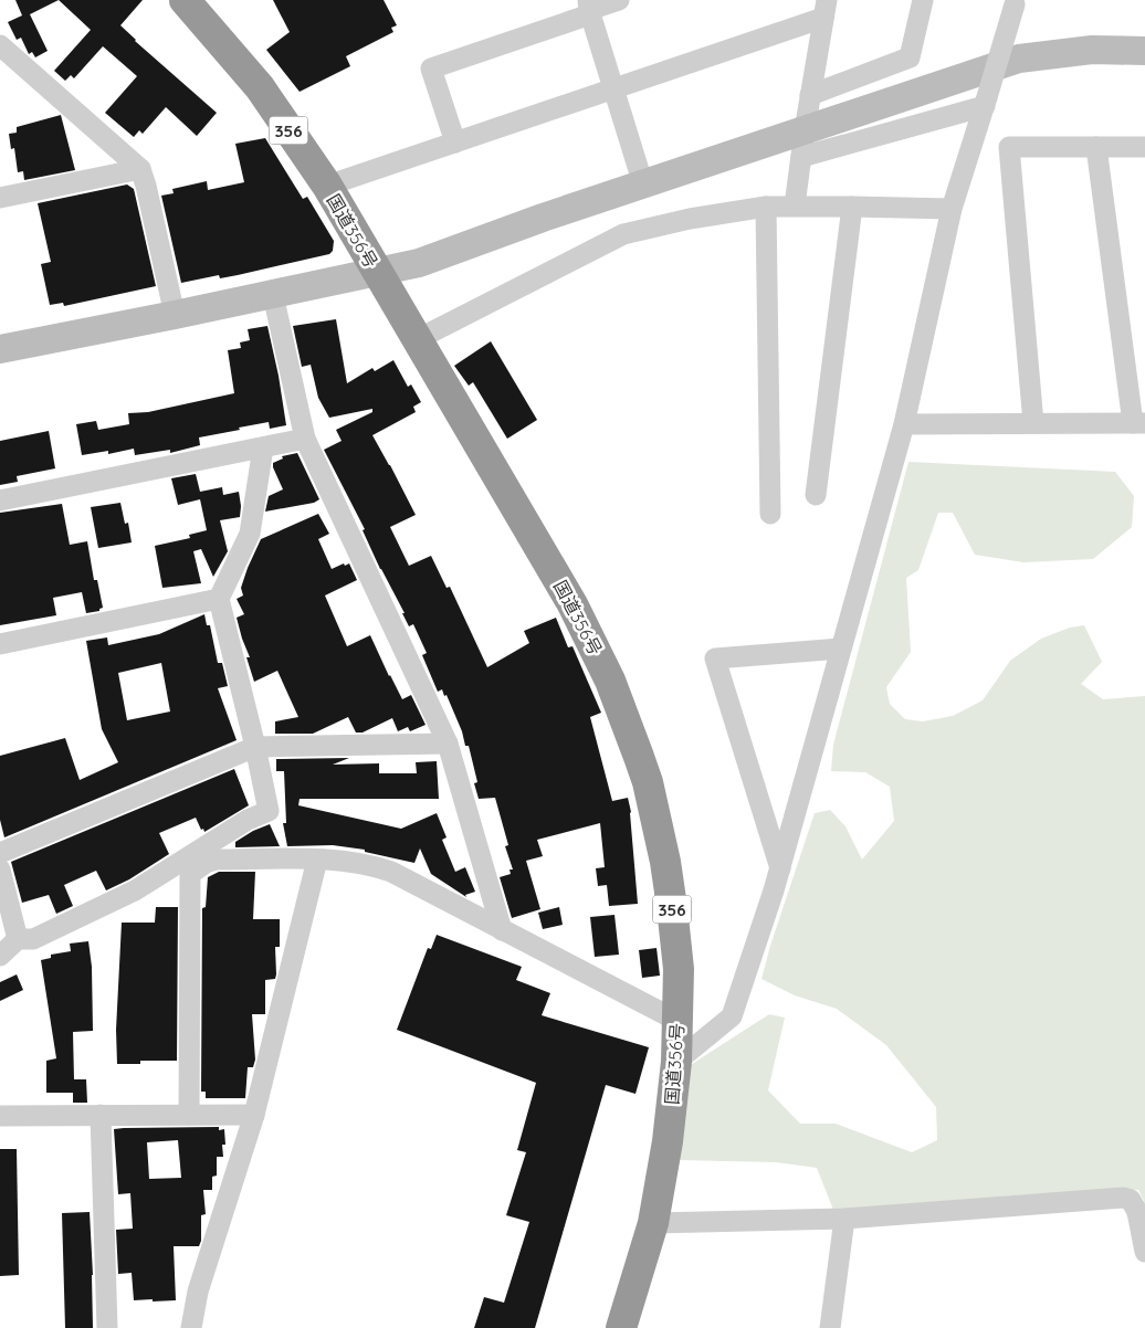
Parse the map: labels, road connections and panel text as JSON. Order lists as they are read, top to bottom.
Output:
{
  "streets": {
    "highway": ["356", "国道356号"]
  }
}
